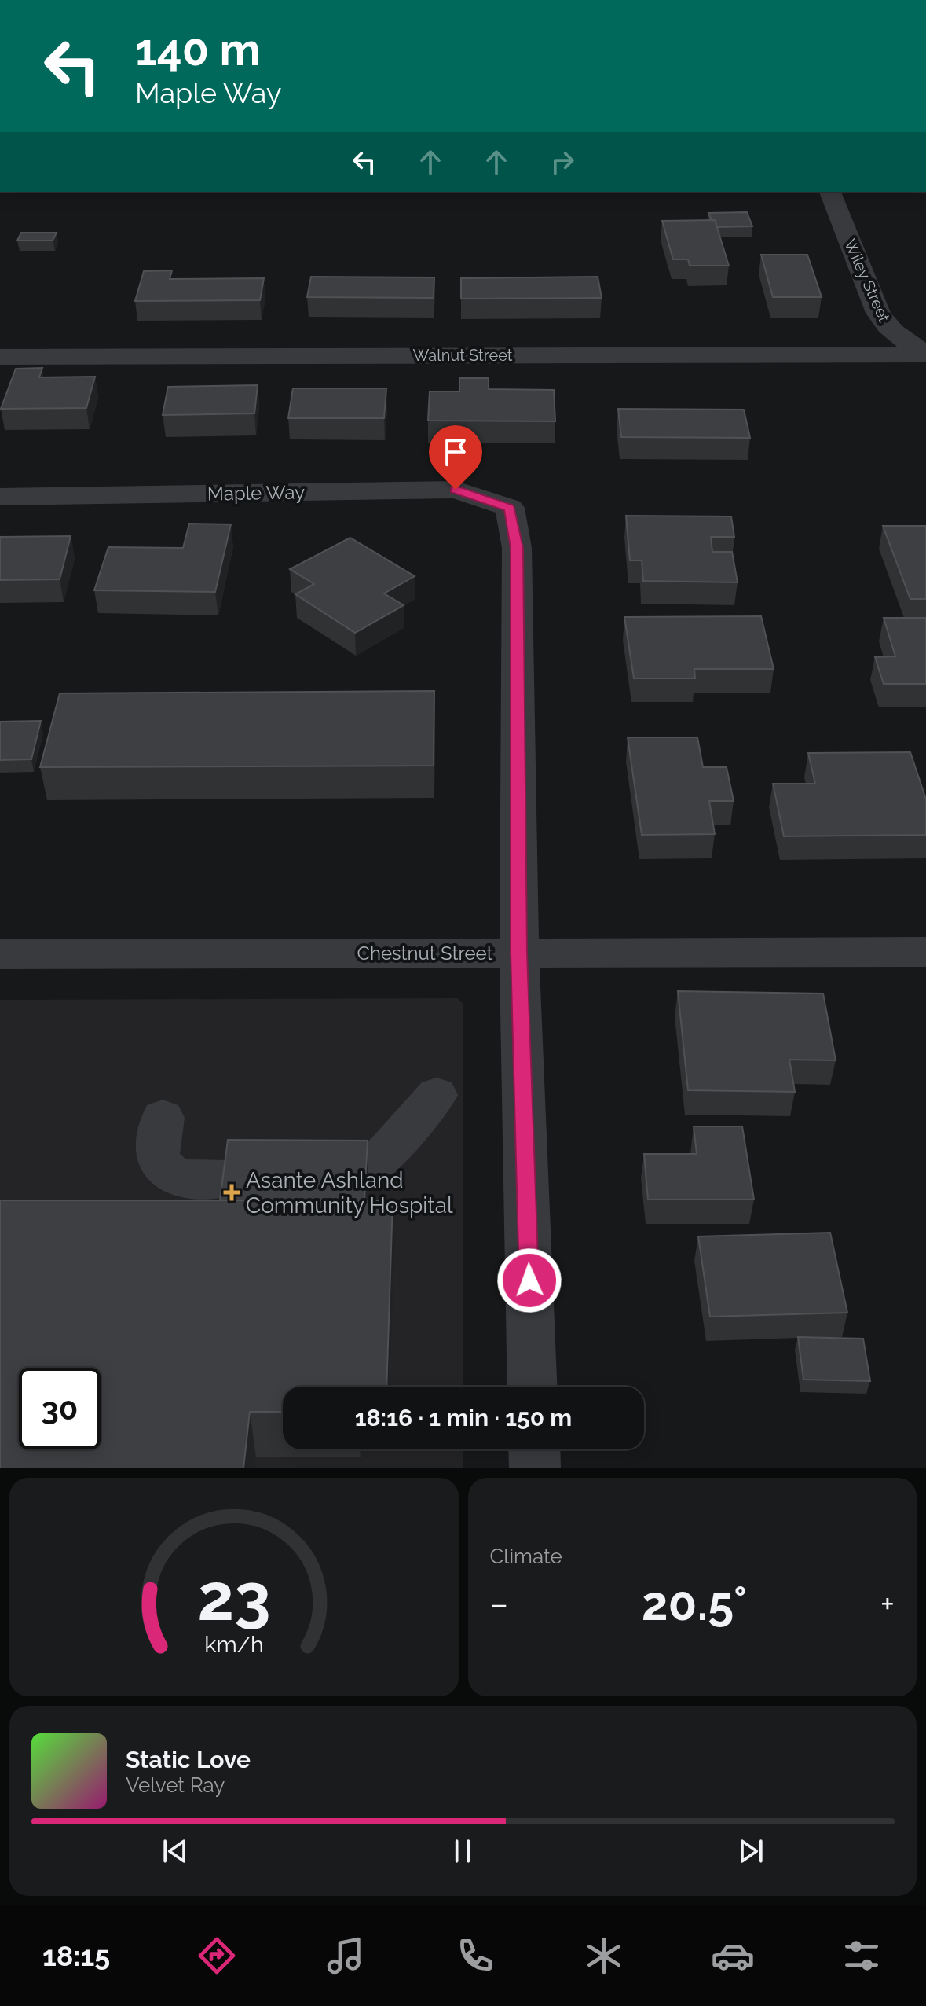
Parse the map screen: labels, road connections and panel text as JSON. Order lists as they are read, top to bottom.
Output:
{
  "streets": {
    "street": [
      "Wiley Street",
      "Walnut Street",
      "Maple Way",
      "Chestnut Street"
    ]
  },
  "crossings": [
    ["Wiley Street", "Walnut Street"],
    ["Maple Way", "Chestnut Street"]
  ],
  "places": {
    "health": ["Asante Ashland Community Hospital"]
  },
  "page": {
    "turn": ["140 m", "Maple Way"],
    "limit": "30",
    "trip": "18:16 · 1 min · 150 m",
    "tile": "Climate",
    "heat": ["−", "20.5°", "+"],
    "song": ["Static Love", "Velvet Ray"],
    "tabs": "18:15",
    "gauge": ["23", "km/h"]
  }
}
